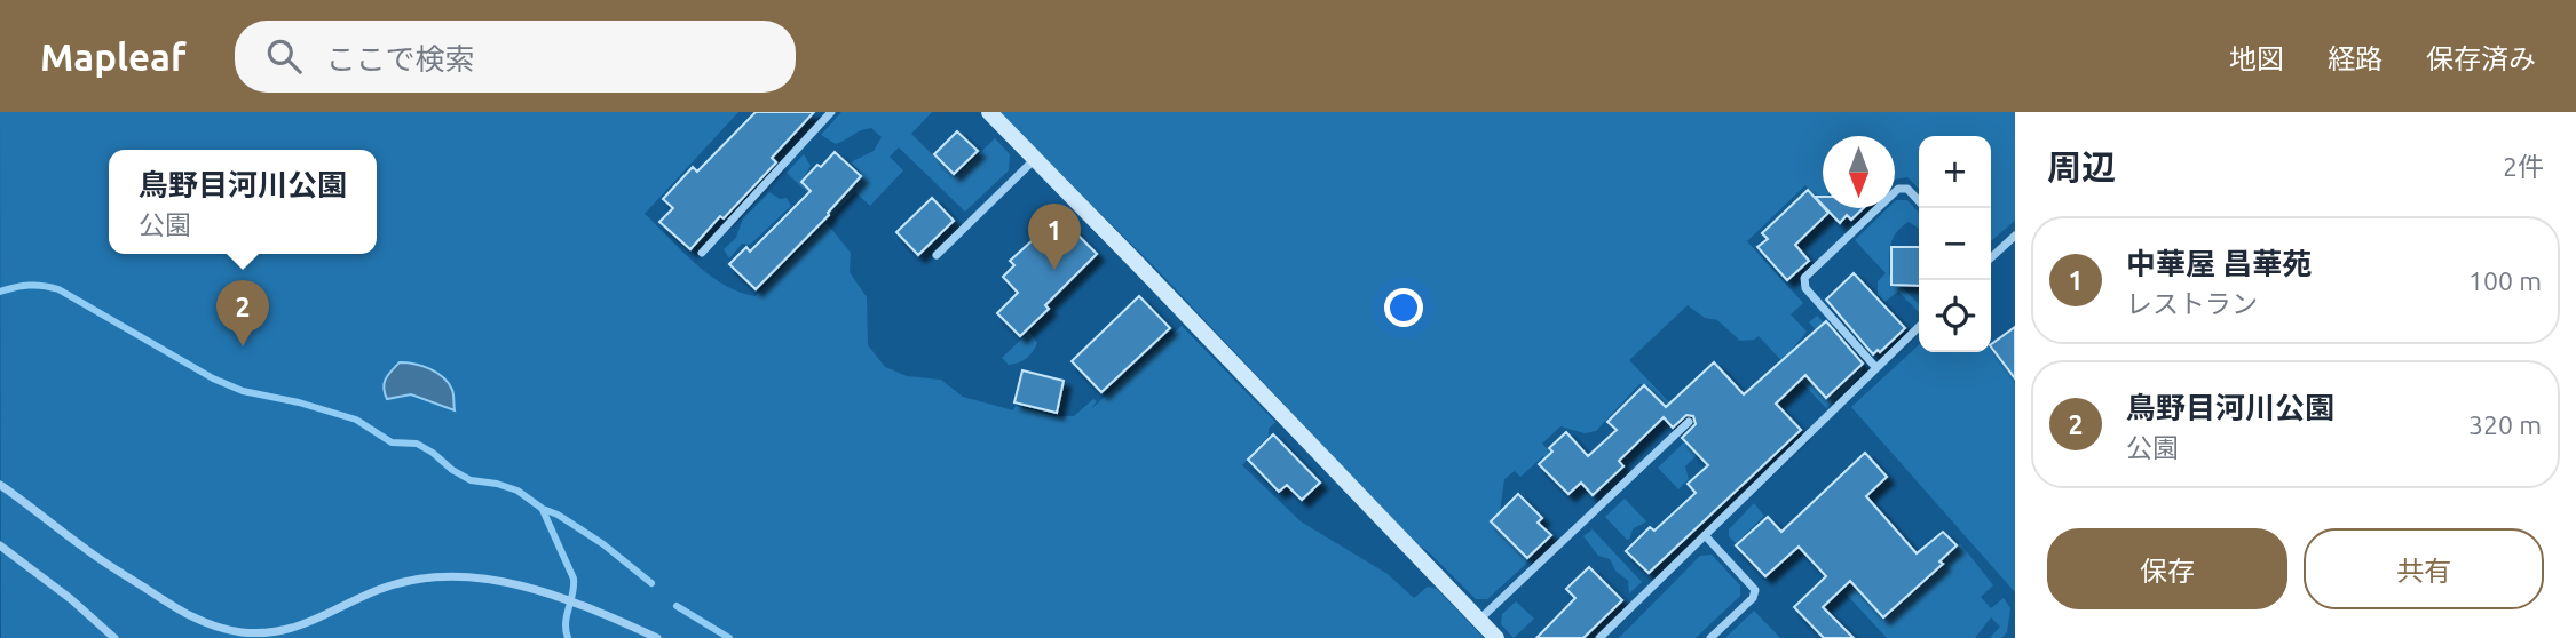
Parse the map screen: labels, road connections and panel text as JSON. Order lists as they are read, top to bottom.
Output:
{
  "north": "bottom",
  "page": {
    "header": "Mapleaf",
    "search": "ここで検索",
    "nav": ["地図", "経路", "保存済み"],
    "heading": ["周辺", "2件"],
    "map_buttons": ["+", "−"],
    "popup": ["鳥野目河川公園", "公園"],
    "pins": ["1", "2"],
    "list": [
      {
        "mark": "1",
        "name": "中華屋 昌華苑",
        "note": "レストラン",
        "value": "100 m"
      },
      {
        "mark": "2",
        "name": "鳥野目河川公園",
        "note": "公園",
        "value": "320 m"
      }
    ],
    "buttons": ["保存", "共有"]
  }
}
